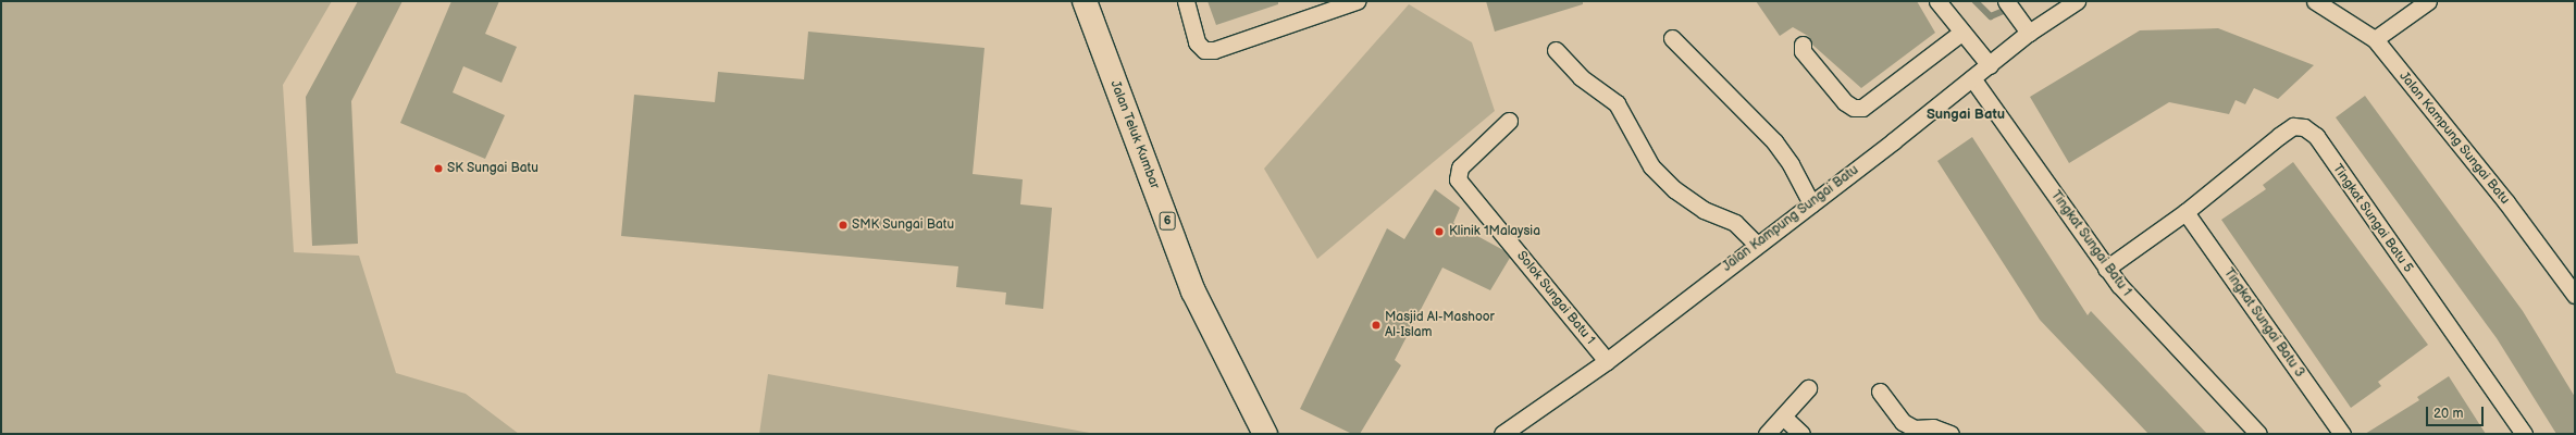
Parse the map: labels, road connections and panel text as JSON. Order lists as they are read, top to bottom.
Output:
{
  "streets": {
    "main road": ["Jalan Teluk Kumbar", "6"],
    "street": [
      "Jalan Kampung Sungai Batu",
      "Tingkat Sungai Batu 5",
      "Tingkat Sungai Batu 1",
      "Solok Sungai Batu 1",
      "Tingkat Sungai Batu 3"
    ]
  },
  "crossings": [
    ["Jalan Kampung Sungai Batu", "Tingkat Sungai Batu 1"],
    ["Jalan Kampung Sungai Batu", "Solok Sungai Batu 1"],
    ["Tingkat Sungai Batu 5", "Tingkat Sungai Batu 3"]
  ],
  "districts": ["Sungai Batu"],
  "places": [
    "SK Sungai Batu",
    "SMK Sungai Batu",
    "Klinik 1Malaysia",
    "Masjid Al-Mashoor Al-Islam"
  ],
  "scale_bar": "20 m"
}
